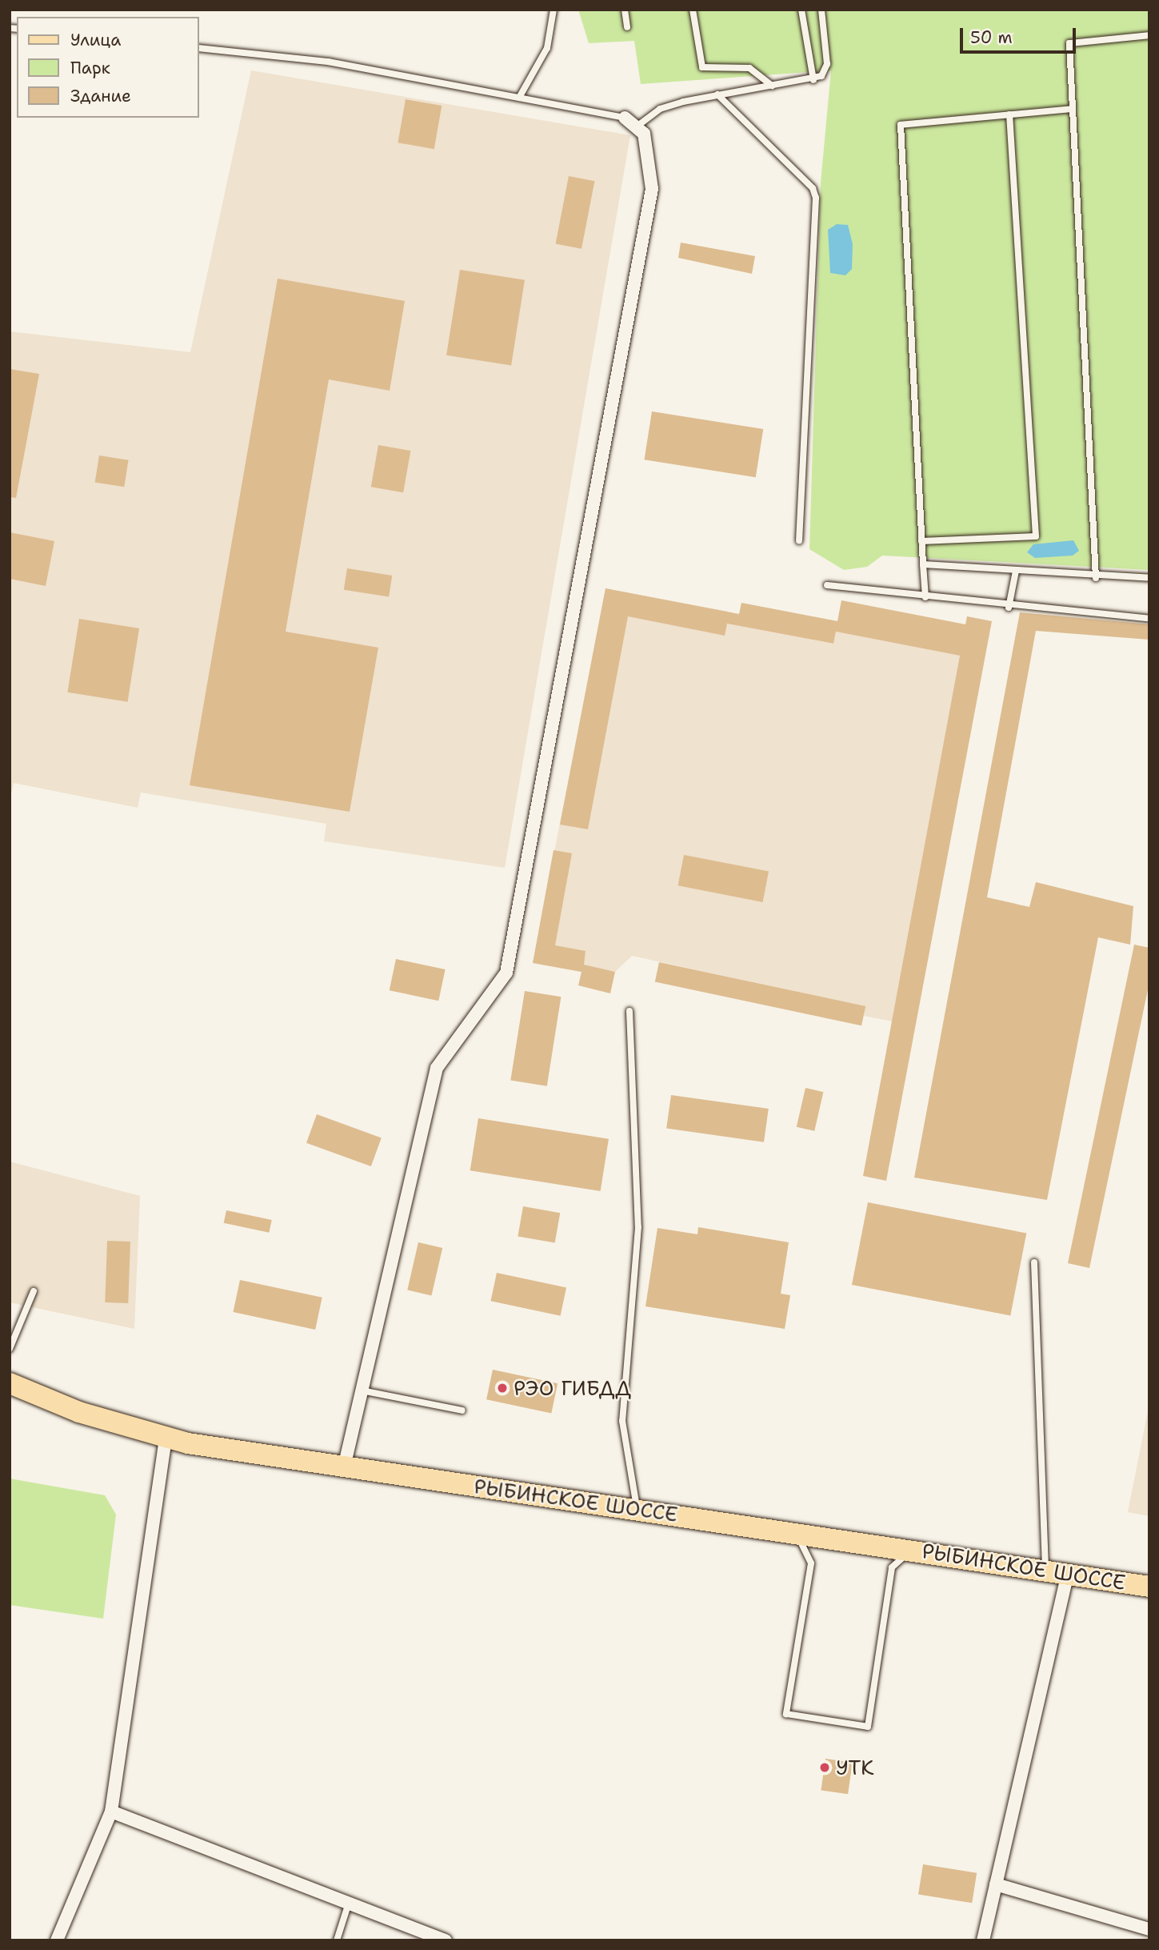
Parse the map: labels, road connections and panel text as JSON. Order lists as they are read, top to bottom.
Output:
{
  "streets": {
    "main road": ["РЫБИНСКОЕ ШОССЕ"]
  },
  "places": ["РЭО ГИБДД", "УТК"],
  "legend": ["Улица", "Парк", "Здание"],
  "scale_bar": "50 m"
}
